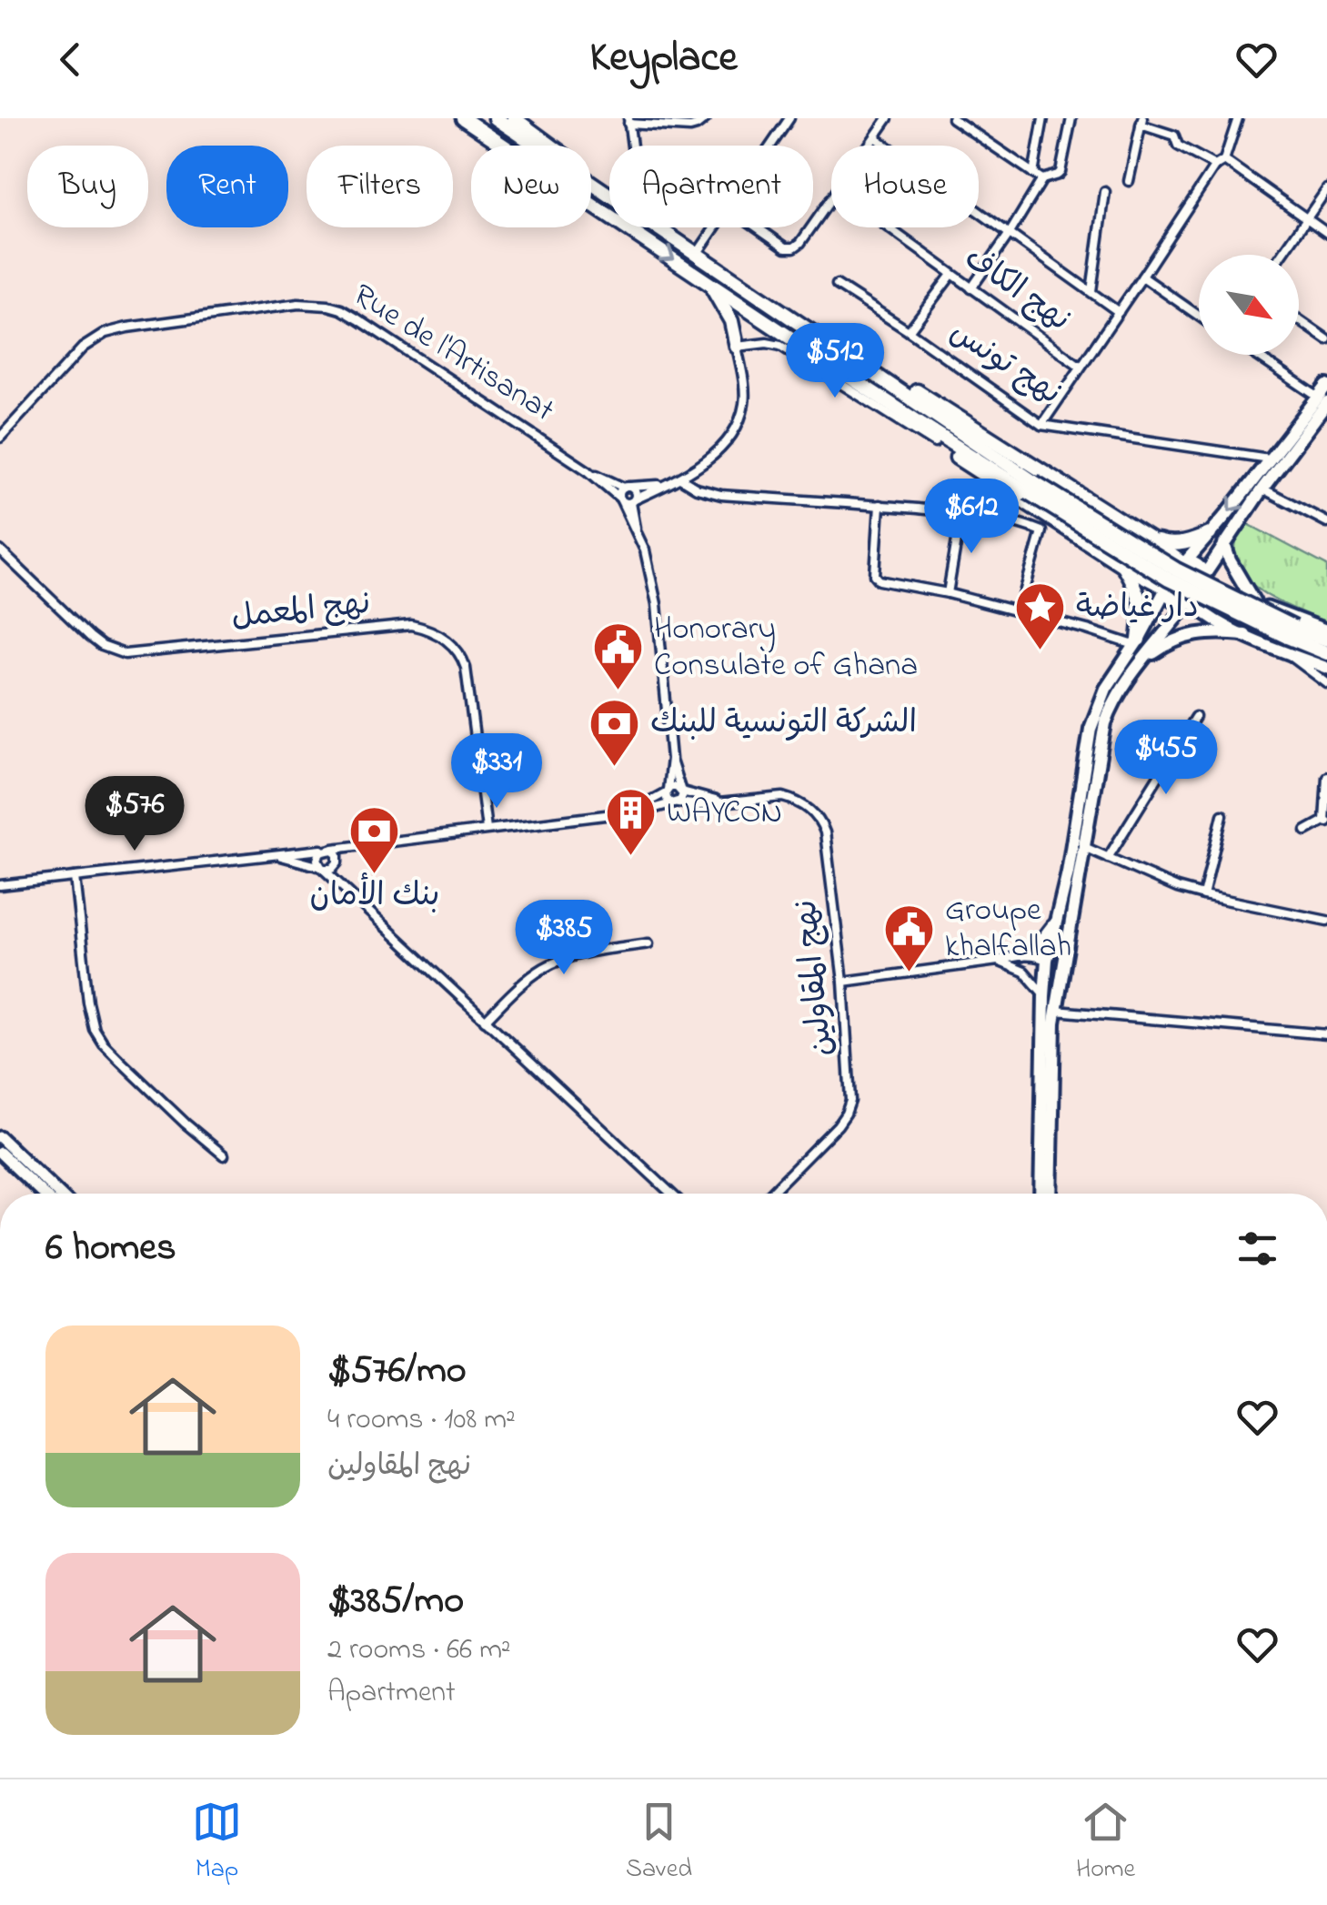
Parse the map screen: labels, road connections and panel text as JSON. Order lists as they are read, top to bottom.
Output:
{
  "streets": {
    "street": [
      "نهج الكاف",
      "Rue de l'Artisanat",
      "نهج تونس",
      "نهج المعمل",
      "نهج المقاولين"
    ]
  },
  "crossings": [
    ["Rue de l'Artisanat", "نهج المقاولين"],
    ["نهج المعمل", "نهج المقاولين"]
  ],
  "places": {
    "place": ["دار غياضة"],
    "public building": ["Honorary Consulate of Ghana", "Groupe khalfallah"],
    "bank": ["الشركة التونسية للبنك", "بنك الأمان"],
    "building": ["WAYCON"]
  },
  "north": "bottom right",
  "page": {
    "header": "Keyplace",
    "chip": [
      "Buy",
      "Rent",
      "Filters",
      "New",
      "Apartment",
      "House"
    ],
    "price": [
      "$512",
      "$612",
      "$455",
      "$331",
      "$576",
      "$385"
    ],
    "heading": "6 homes",
    "list": [
      {
        "name": "$576/mo",
        "note": "4 rooms · 108 m² · نهج المقاولين"
      },
      {
        "name": "$385/mo",
        "note": "2 rooms · 66 m² · Apartment"
      }
    ],
    "tabs": ["Map", "Saved", "Home"]
  }
}
